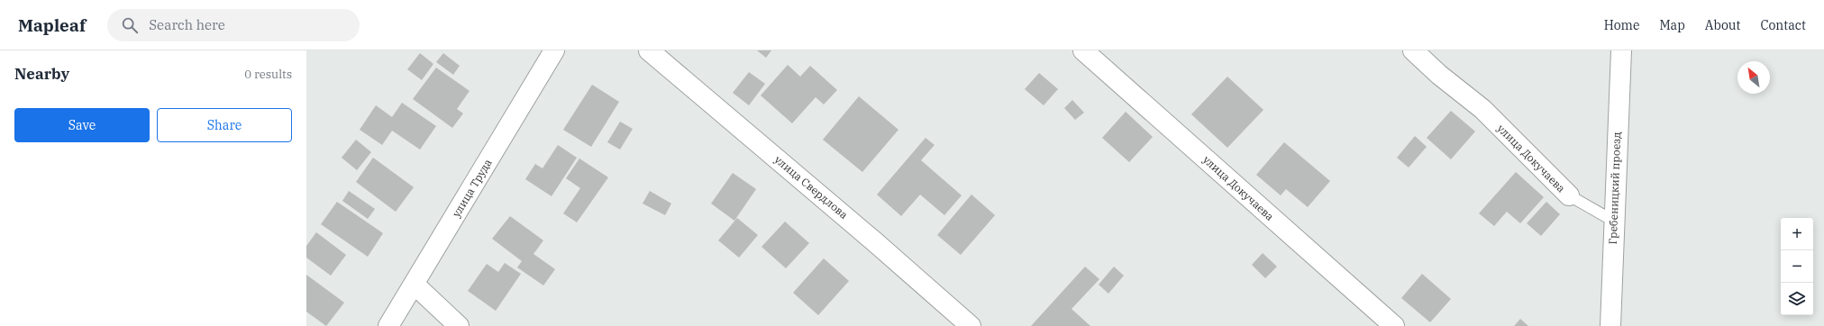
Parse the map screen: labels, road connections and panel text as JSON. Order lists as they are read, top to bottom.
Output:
{
  "streets": {
    "street": [
      "улица Докучаева",
      "улица Свердлова",
      "улица Труда",
      "Гребеницкий проезд"
    ]
  },
  "north": "top left",
  "page": {
    "header": "Mapleaf",
    "search": "Search here",
    "nav": [
      "Home",
      "Map",
      "About",
      "Contact"
    ],
    "heading": ["Nearby", "0 results"],
    "buttons": ["Save", "Share"],
    "map_buttons": ["+", "−"]
  }
}
